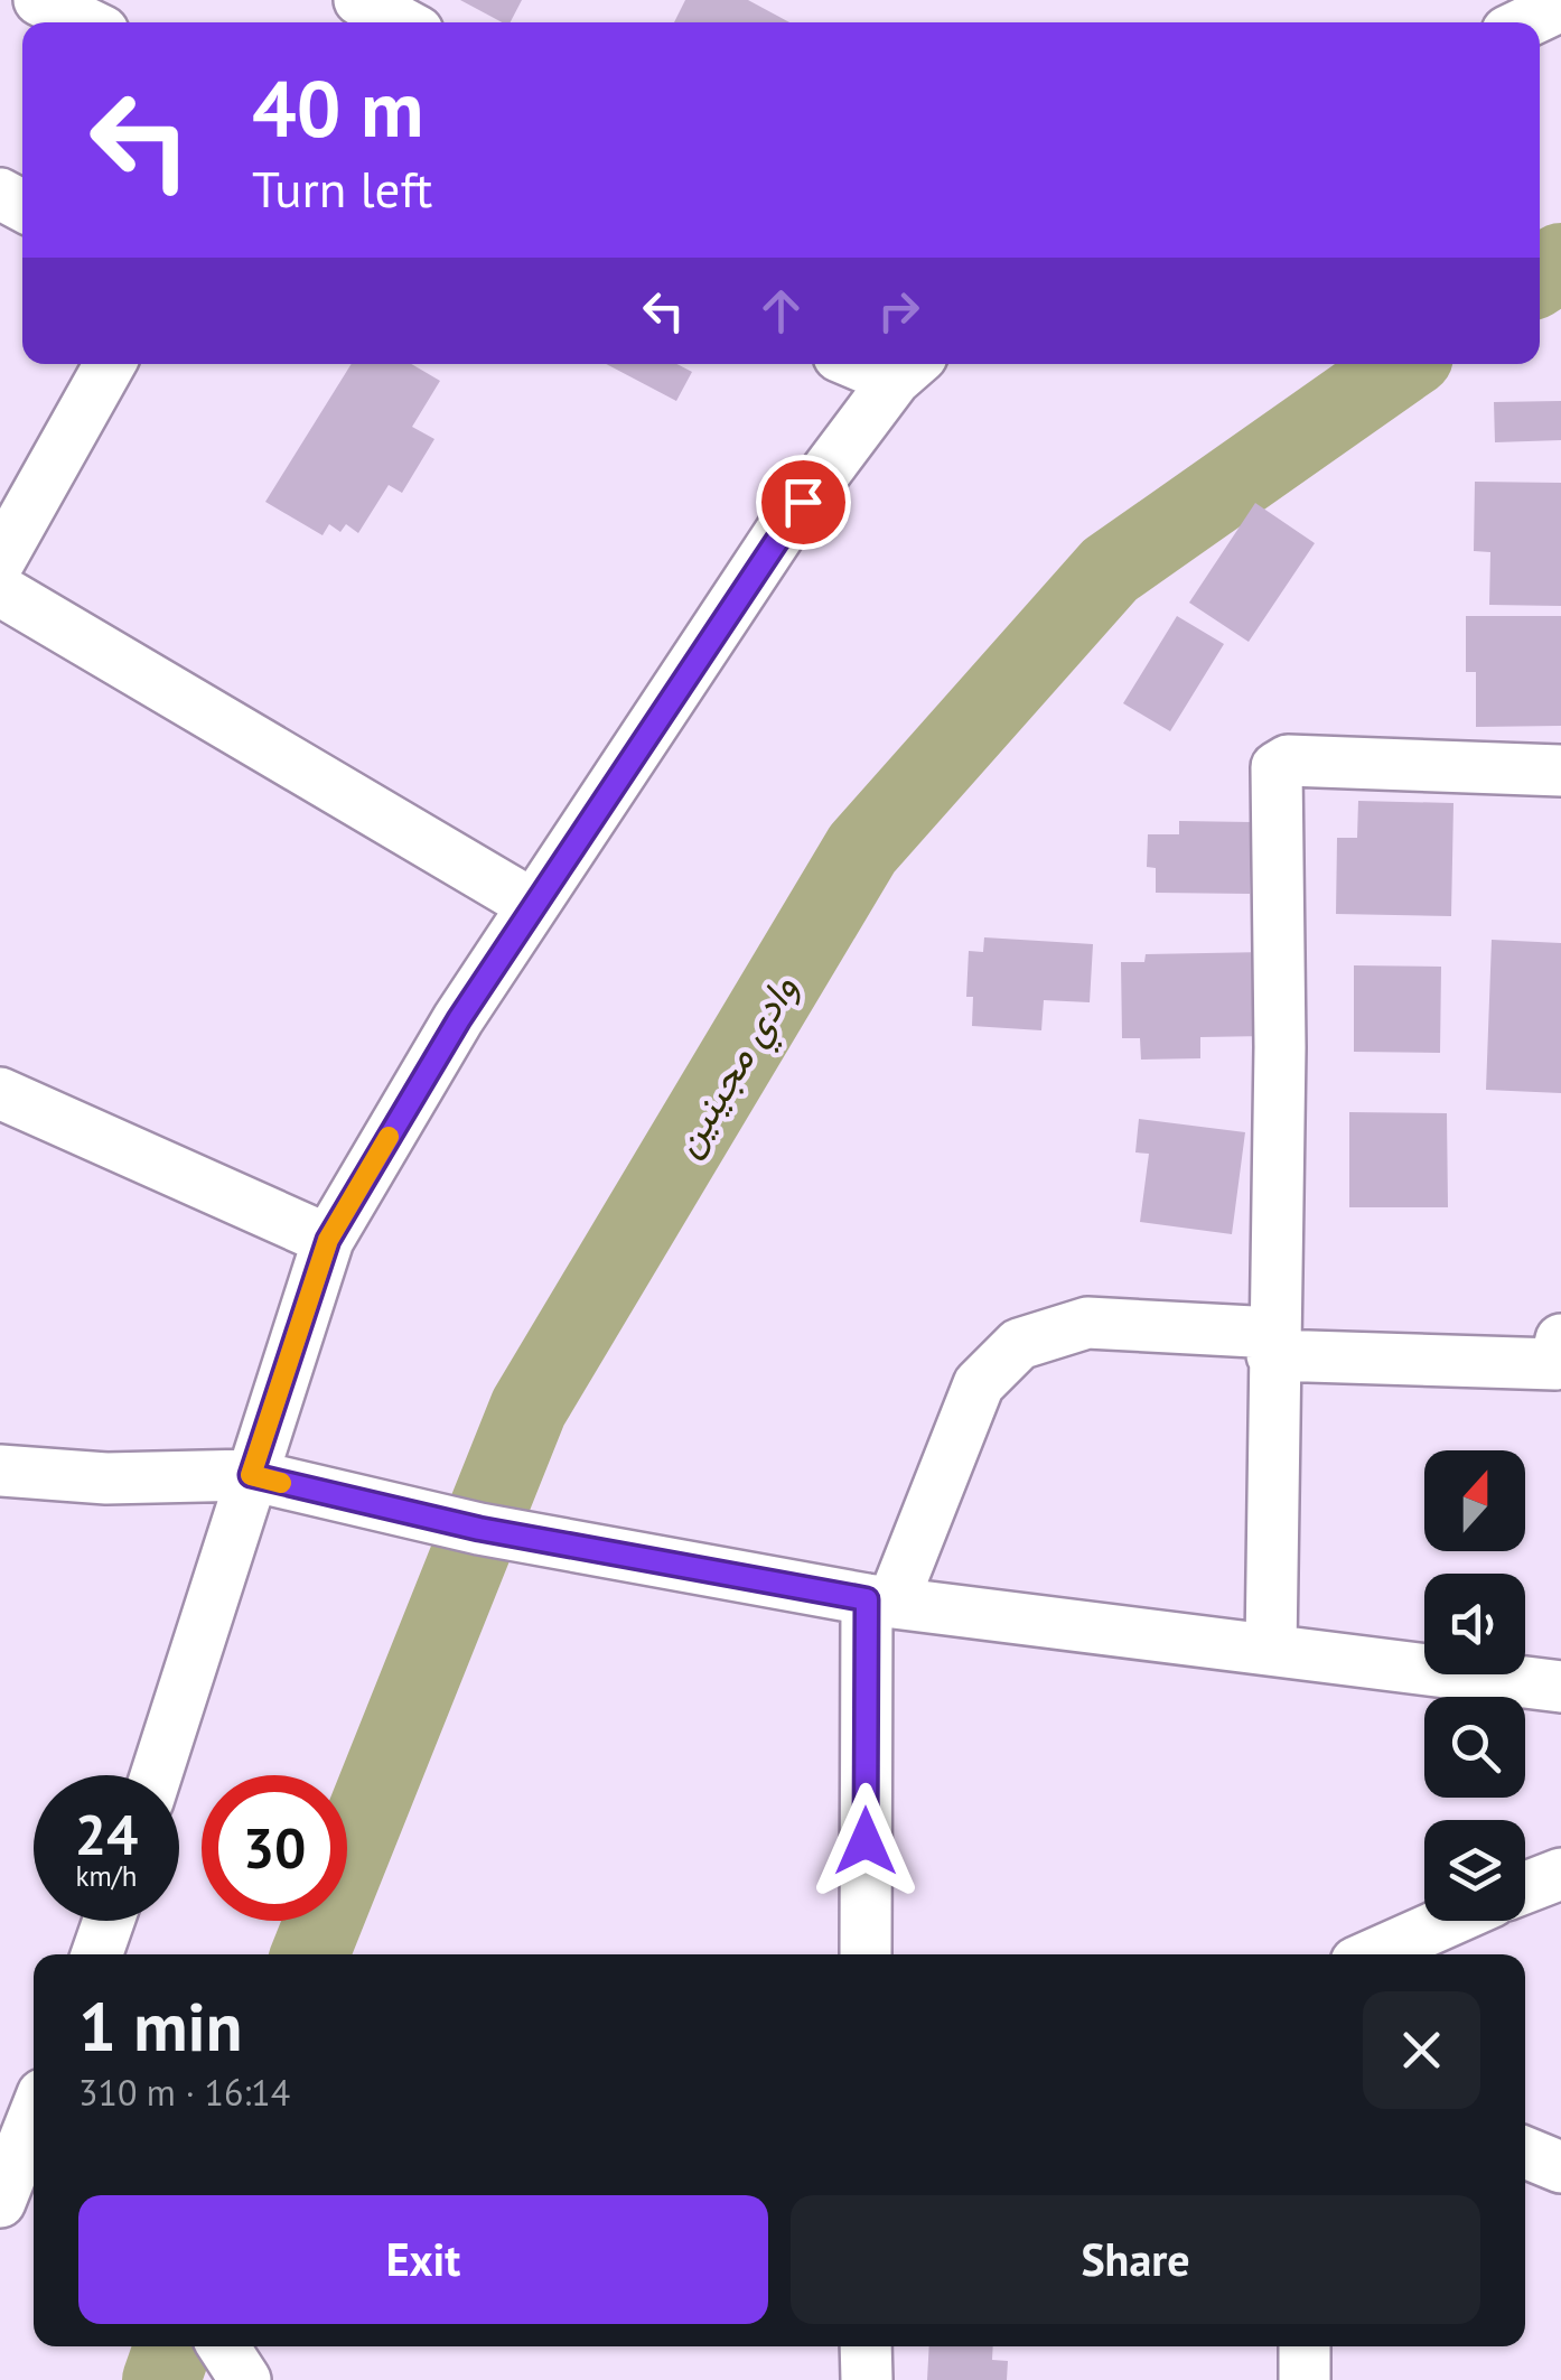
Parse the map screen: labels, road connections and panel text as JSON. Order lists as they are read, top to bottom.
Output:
{
  "water": ["وادي مجينين"],
  "north": "top",
  "page": {
    "turn": ["40 m", "Turn left"],
    "speed": "24 km/h",
    "limit": "30",
    "heading": ["1 min", "310 m · 16:14"],
    "buttons": ["Exit", "Share"]
  }
}
